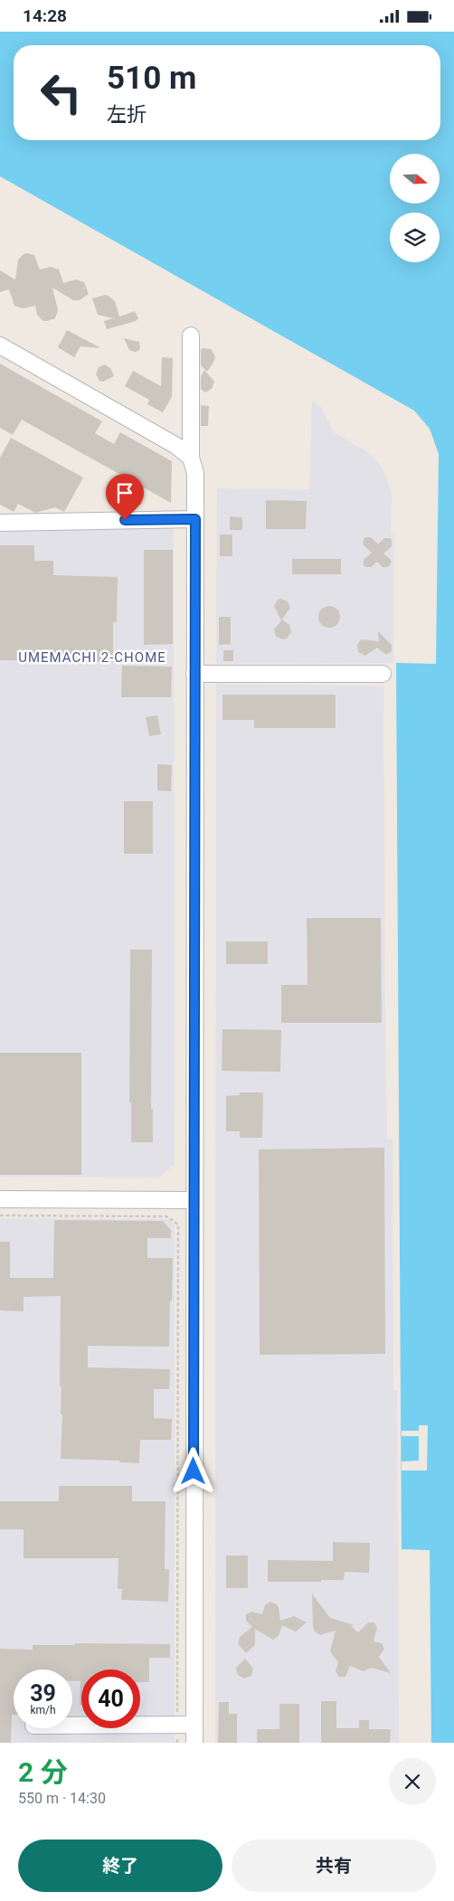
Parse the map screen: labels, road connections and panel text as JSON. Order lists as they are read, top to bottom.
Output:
{
  "districts": ["UMEMACHI 2-CHOME"],
  "north": "right",
  "page": {
    "status": "14:28",
    "turn": ["510 m", "左折"],
    "speed": "39 km/h",
    "limit": "40",
    "heading": ["2 分", "550 m · 14:30"],
    "buttons": ["終了", "共有"]
  }
}
